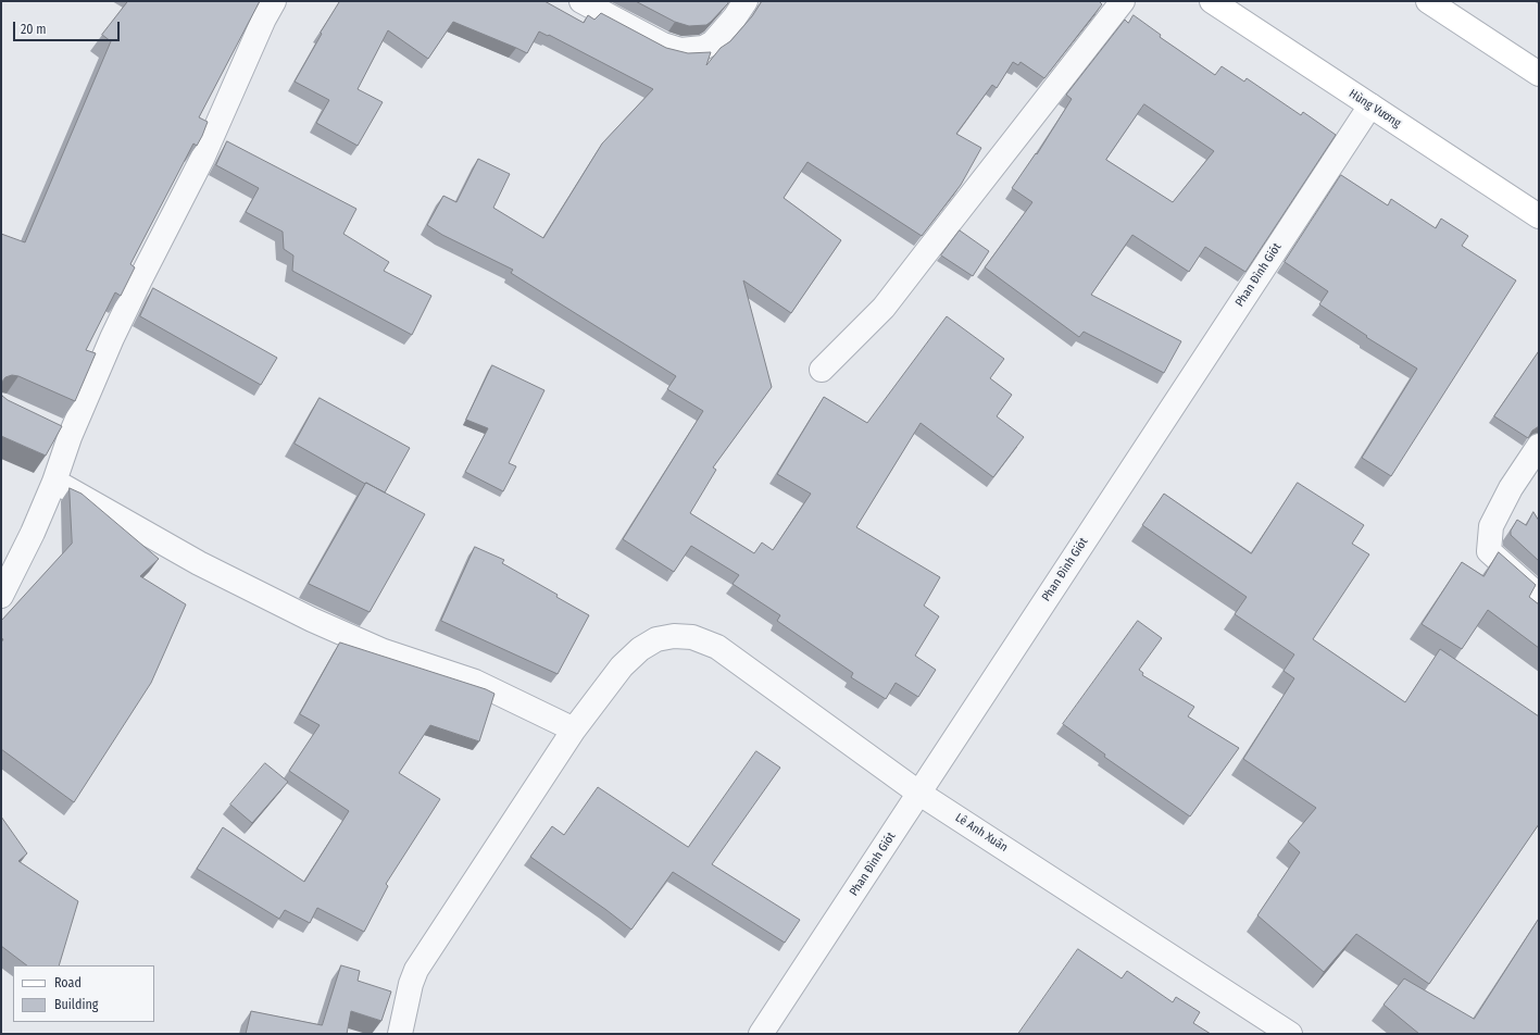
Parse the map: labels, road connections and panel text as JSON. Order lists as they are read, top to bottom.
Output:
{
  "streets": {
    "main road": ["Hùng Vương"],
    "street": ["Phan Đình Giót", "Lê Anh Xuân"]
  },
  "crossings": [
    ["Hùng Vương", "Phan Đình Giót"],
    ["Phan Đình Giót", "Lê Anh Xuân"]
  ],
  "legend": ["Road", "Building"],
  "scale_bar": "20 m"
}
